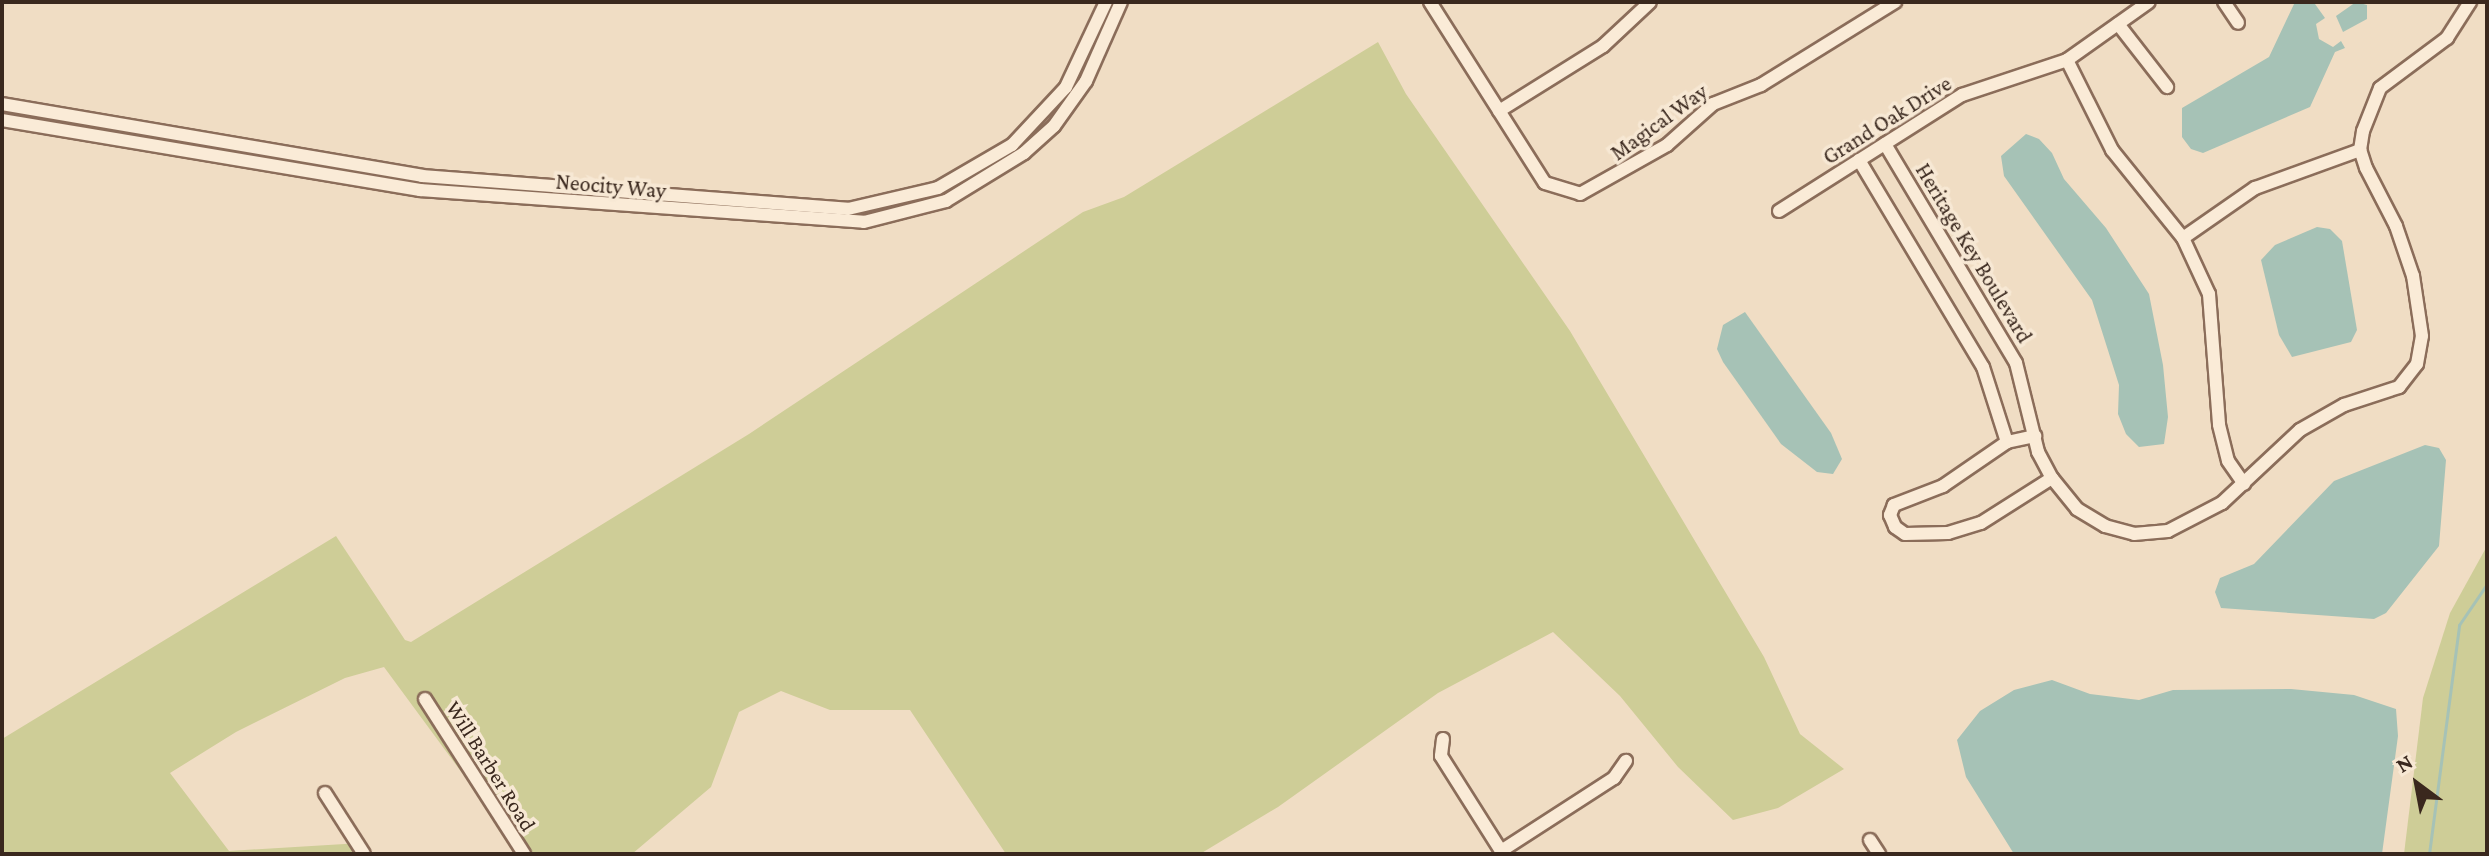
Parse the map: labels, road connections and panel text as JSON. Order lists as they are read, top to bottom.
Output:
{
  "streets": {
    "street": [
      "Grand Oak Drive",
      "Magical Way",
      "Neocity Way",
      "Heritage Key Boulevard",
      "Will Barber Road"
    ]
  },
  "crossings": [
    ["Grand Oak Drive", "Heritage Key Boulevard"]
  ],
  "north": "top left"
}
